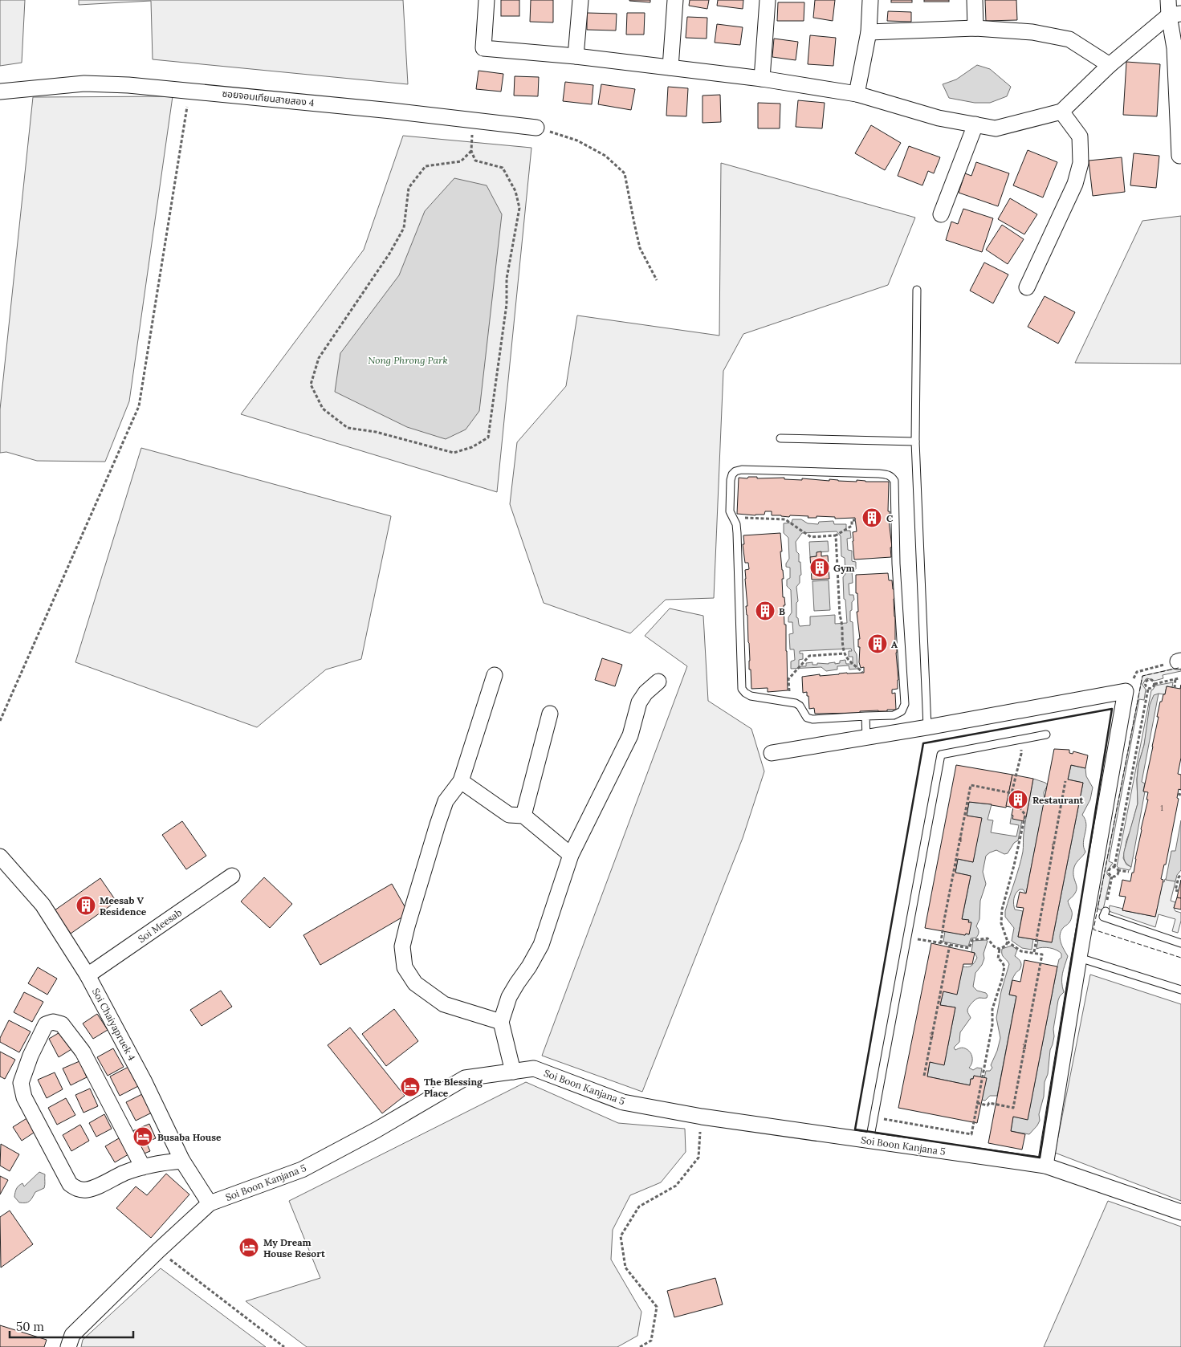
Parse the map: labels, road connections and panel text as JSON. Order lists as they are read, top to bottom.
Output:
{
  "streets": {
    "street": [
      "ซอยจอมเทียนสายสอง 4",
      "Soi Meesab",
      "Soi Chaiyapruek 4",
      "Soi Boon Kanjana 5"
    ]
  },
  "crossings": [
    ["Soi Meesab", "Soi Chaiyapruek 4"],
    ["Soi Chaiyapruek 4", "Soi Boon Kanjana 5"]
  ],
  "parks": ["Nong Phrong Park"],
  "places": {
    "building": [
      "C",
      "Gym",
      "B",
      "A",
      "Restaurant",
      "Meesab V Residence"
    ],
    "hotel": ["The Blessing Place", "Busaba House", "My Dream House Resort"]
  },
  "house_numbers": [
    "1",
    "4",
    "1",
    "3",
    "2"
  ],
  "scale_bar": "50 m"
}
